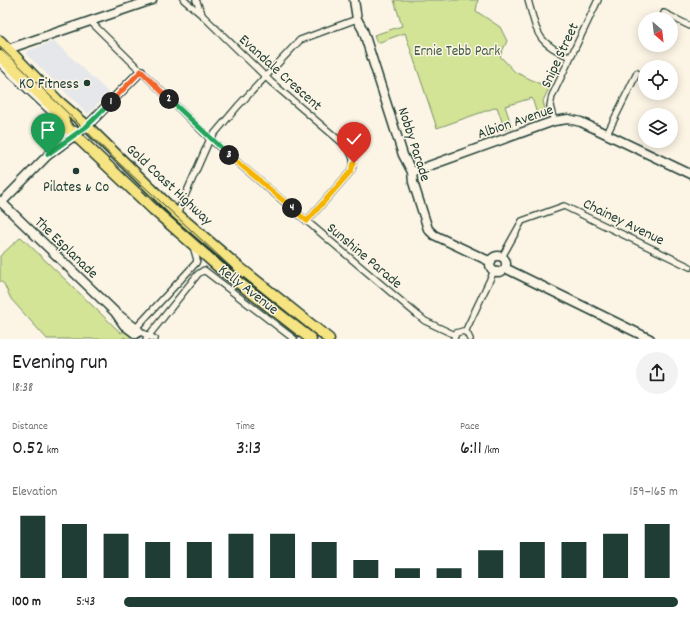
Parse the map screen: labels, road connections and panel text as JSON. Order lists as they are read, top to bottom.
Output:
{
  "streets": {
    "highway": ["Gold Coast Highway"],
    "street": [
      "Snipe Street",
      "Evandale Crescent",
      "Albion Avenue",
      "Nobby Parade",
      "Chainey Avenue",
      "The Esplanade",
      "Sunshine Parade",
      "Kelly Avenue"
    ]
  },
  "crossings": [
    ["Snipe Street", "Albion Avenue"],
    ["Evandale Crescent", "Sunshine Parade"],
    ["Albion Avenue", "Nobby Parade"],
    ["Nobby Parade", "Chainey Avenue"],
    ["Gold Coast Highway", "Kelly Avenue"],
    ["The Esplanade", "Kelly Avenue"]
  ],
  "parks": ["Ernie Tebb Park"],
  "places": ["KO Fitness", "Pilates & Co"],
  "north": "bottom right",
  "page": {
    "pins": [
      "2",
      "1",
      "3",
      "4"
    ],
    "heading": ["Evening run", "18:38"],
    "stats": [
      ["Distance", "0.52 km"],
      ["Time", "3:13"],
      ["Pace", "6:11 /km"]
    ],
    "chart": ["Elevation", "159–165 m"],
    "list": [
      {
        "name": "100 m",
        "note": "5:43"
      }
    ]
  }
}
